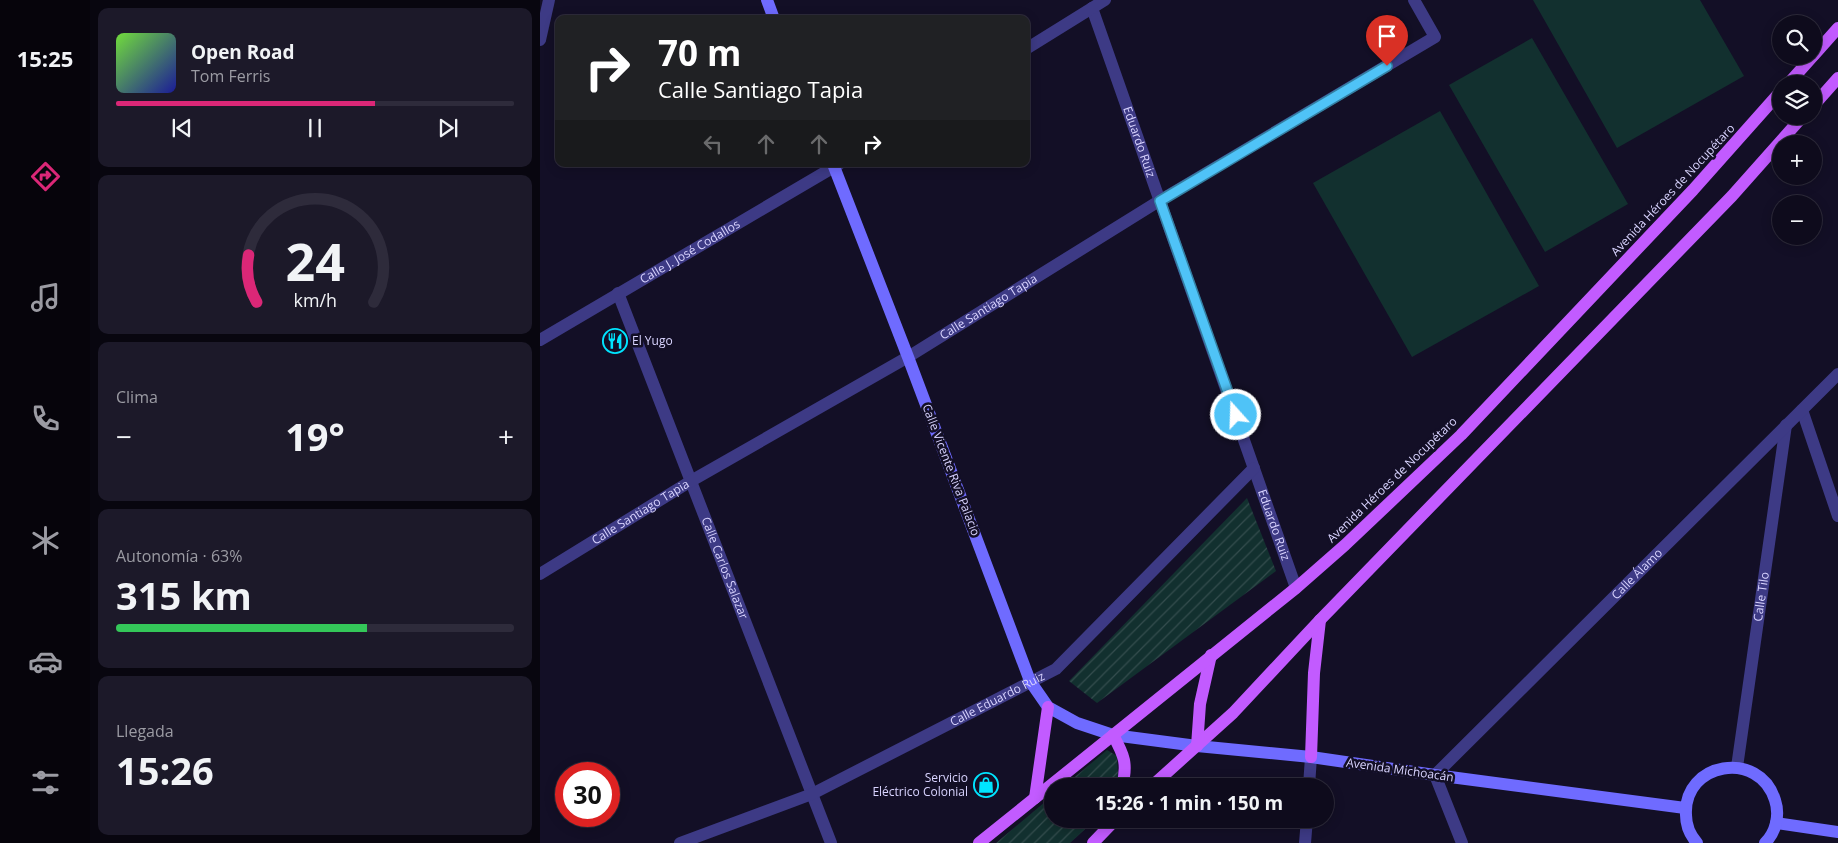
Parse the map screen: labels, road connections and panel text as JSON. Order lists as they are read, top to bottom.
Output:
{
  "streets": {
    "main road": ["Avenida Héroes de Nocupétaro"],
    "street": [
      "Eduardo Ruiz",
      "Calle J. José Codallos",
      "Calle Santiago Tapia",
      "Calle Vicente Riva Palacio",
      "Calle Carlos Salazar",
      "Calle Álamo",
      "Calle Tilo",
      "Calle Eduardo Ruiz",
      "Avenida Michoacán"
    ]
  },
  "crossings": [
    ["Eduardo Ruiz", "Avenida Héroes de Nocupétaro"],
    ["Eduardo Ruiz", "Calle Santiago Tapia"],
    ["Eduardo Ruiz", "Calle Eduardo Ruiz"],
    ["Avenida Héroes de Nocupétaro", "Calle Vicente Riva Palacio"],
    ["Avenida Héroes de Nocupétaro", "Avenida Michoacán"],
    ["Calle J. José Codallos", "Calle Carlos Salazar"],
    ["Calle Santiago Tapia", "Calle Vicente Riva Palacio"],
    ["Calle Santiago Tapia", "Calle Carlos Salazar"],
    ["Calle Vicente Riva Palacio", "Calle Eduardo Ruiz"],
    ["Calle Vicente Riva Palacio", "Avenida Michoacán"],
    ["Calle Carlos Salazar", "Calle Eduardo Ruiz"],
    ["Calle Álamo", "Calle Tilo"],
    ["Calle Álamo", "Avenida Michoacán"]
  ],
  "places": {
    "restaurant": ["El Yugo"],
    "shop": ["Servicio Eléctrico Colonial"]
  },
  "page": {
    "tabs": "15:25",
    "map_buttons": ["+", "−"],
    "turn": ["70 m", "Calle Santiago Tapia"],
    "song": ["Open Road", "Tom Ferris"],
    "tile": [
      "Clima",
      ["Autonomía · 63%", "315 km"],
      ["Llegada", "15:26"]
    ],
    "heat": ["−", "19°", "+"],
    "limit": "30",
    "trip": "15:26 · 1 min · 150 m",
    "gauge": ["24", "km/h"]
  }
}
